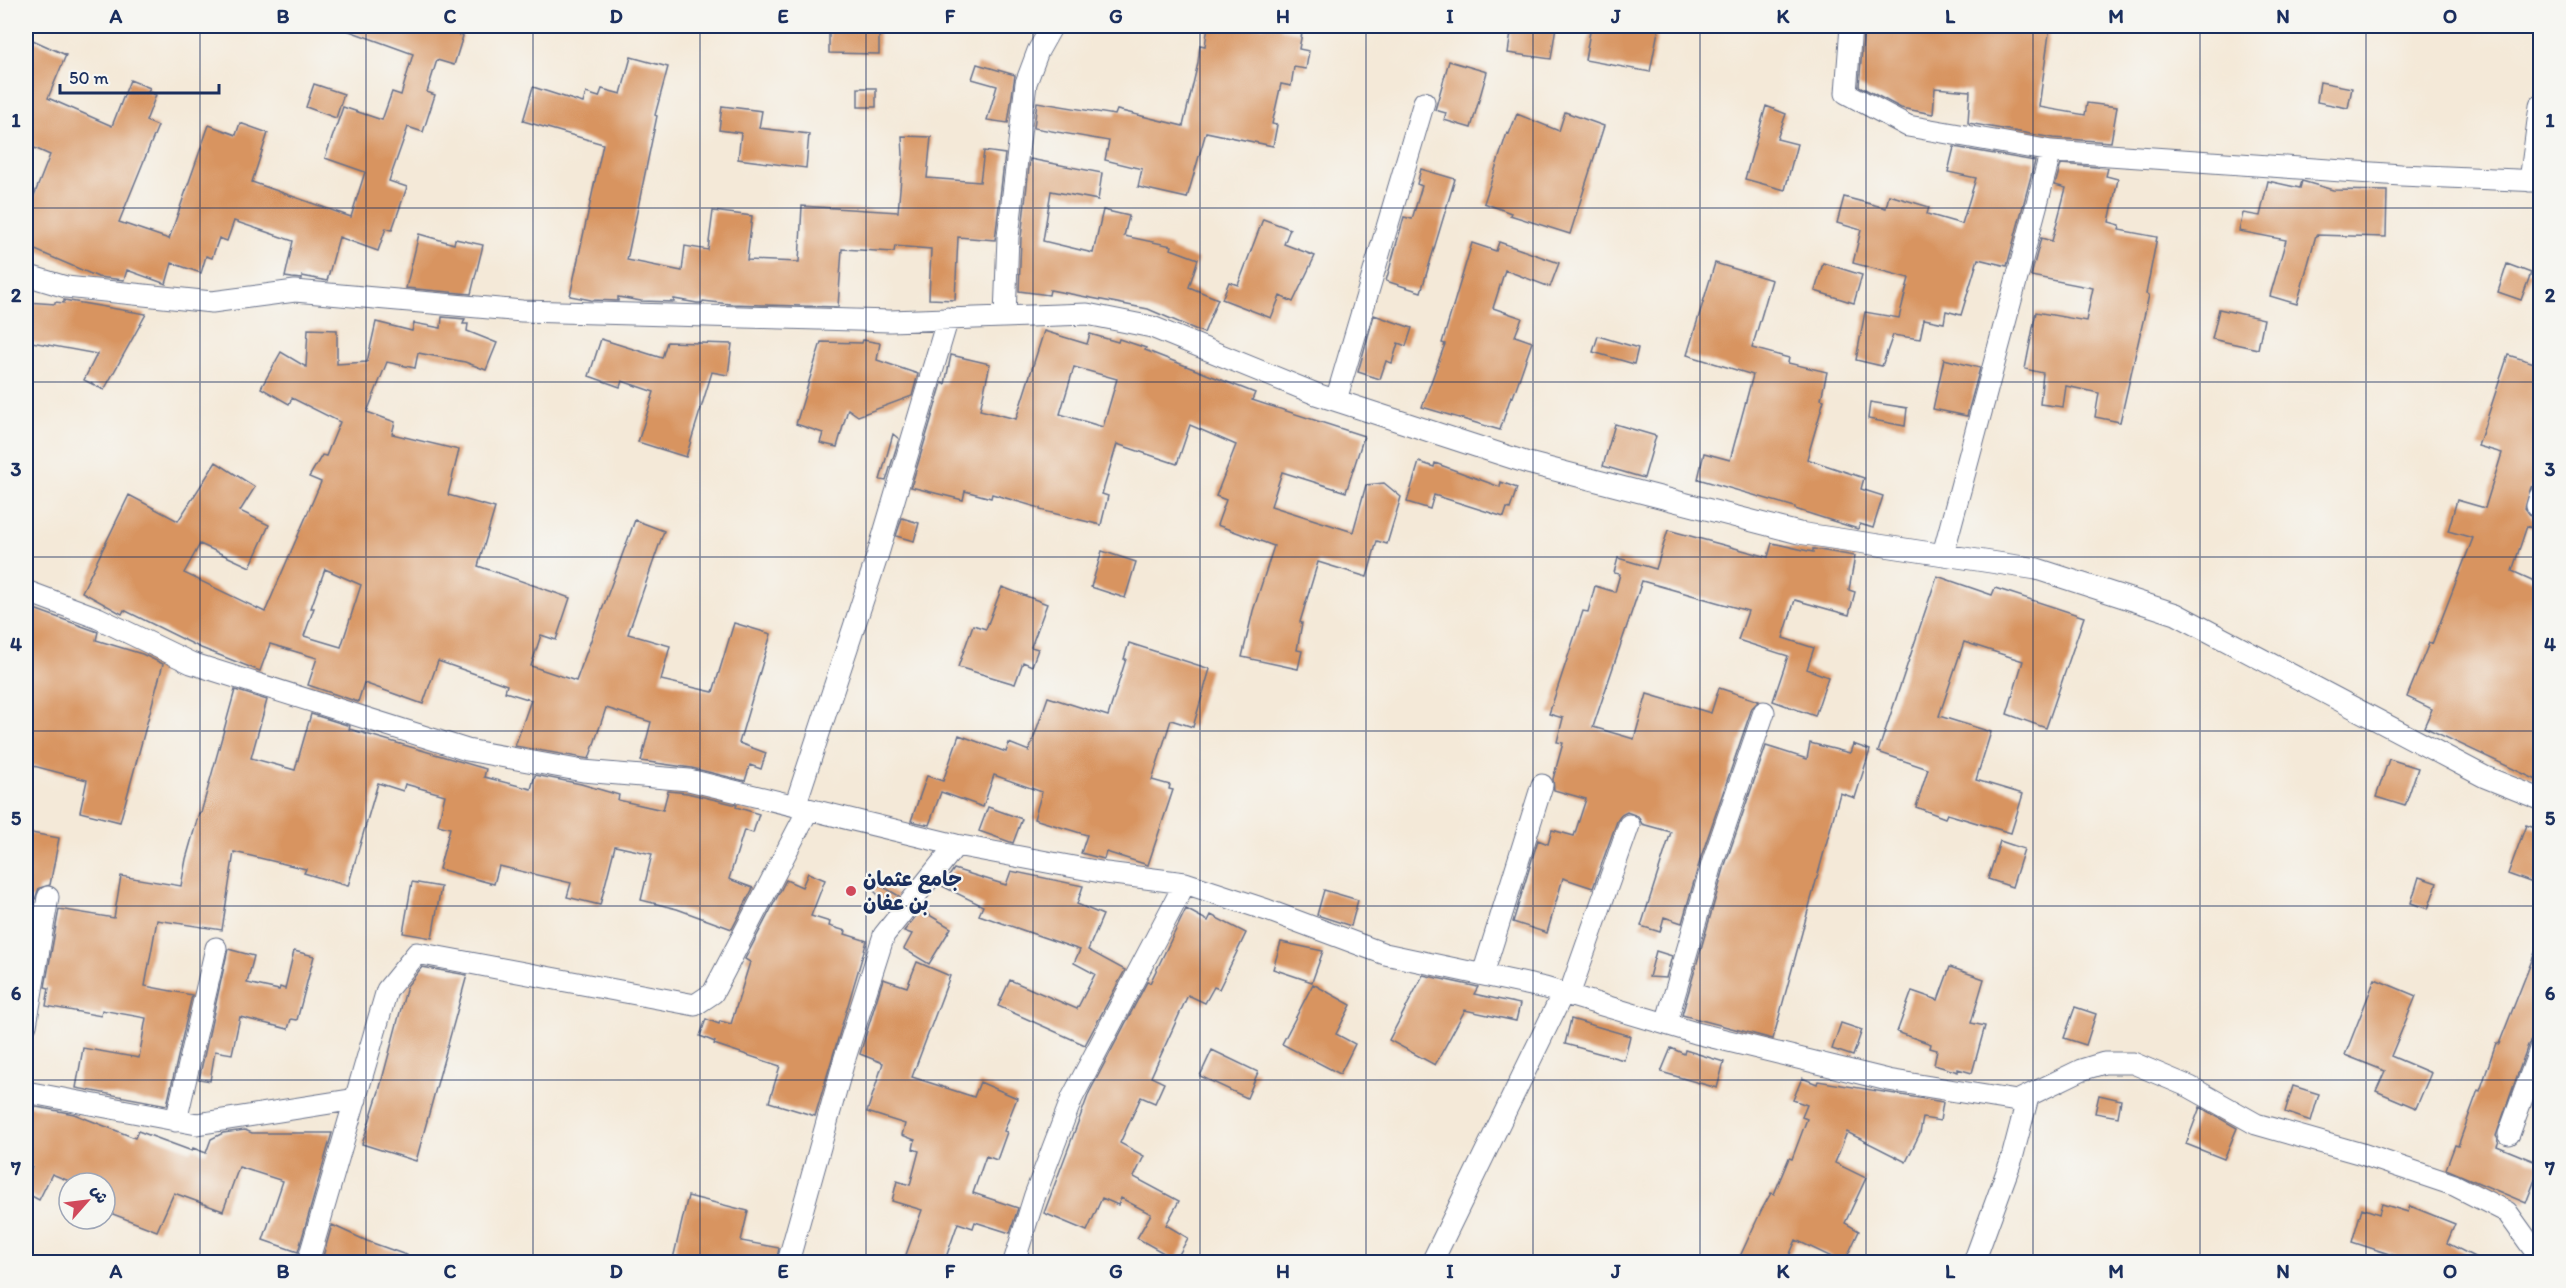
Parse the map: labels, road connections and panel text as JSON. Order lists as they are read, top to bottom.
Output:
{
  "places": ["جامع عثمان بن عفان"],
  "scale_bar": "50 m",
  "north": "top right",
  "grid": {
    "columns": [
      "A",
      "B",
      "C",
      "D",
      "E",
      "F",
      "G",
      "H",
      "I",
      "J",
      "K",
      "L",
      "M",
      "N",
      "O"
    ],
    "rows": [
      "1",
      "2",
      "3",
      "4",
      "5",
      "6",
      "7"
    ]
  }
}
